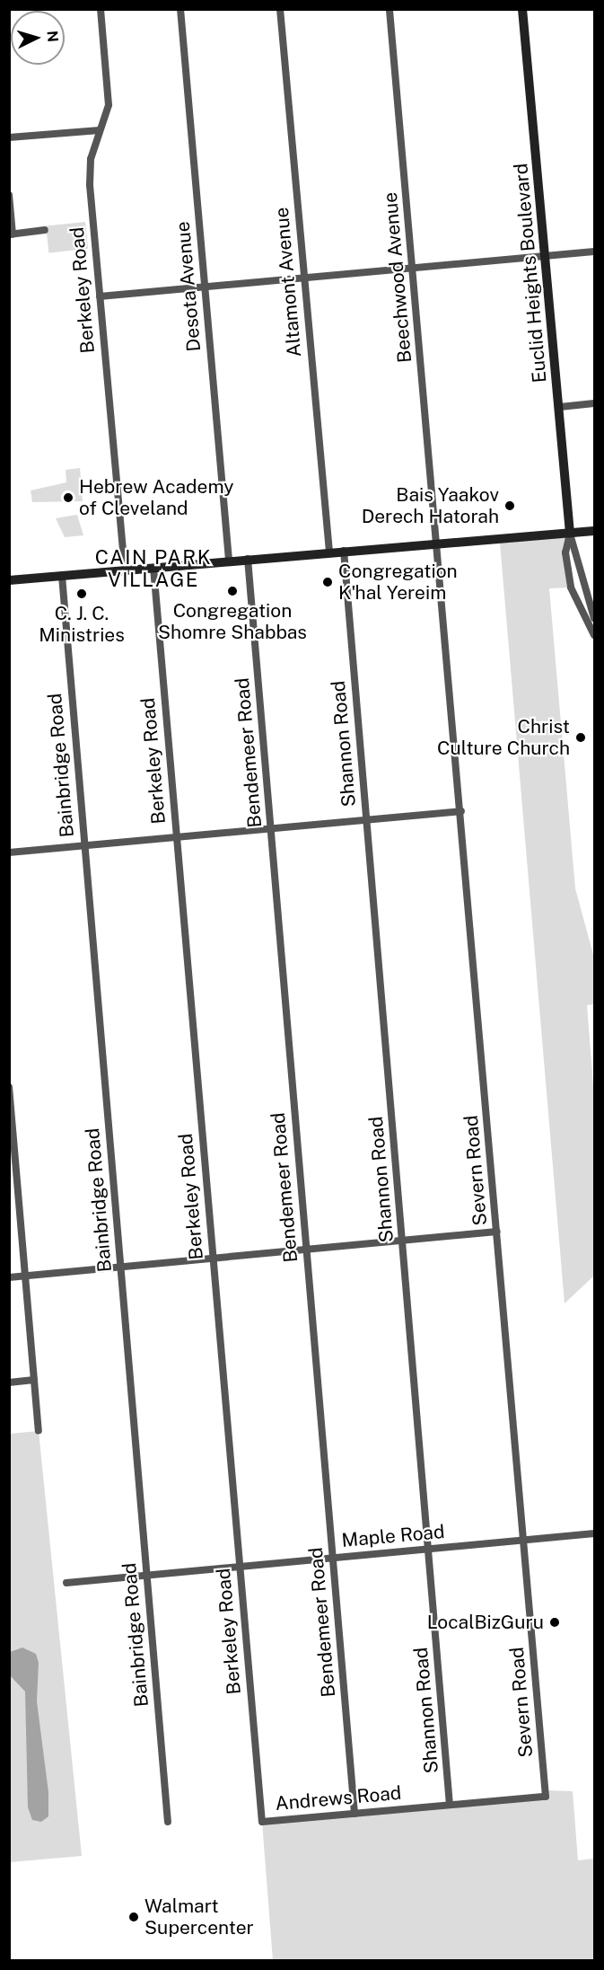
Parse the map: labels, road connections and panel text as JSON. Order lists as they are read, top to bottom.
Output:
{
  "streets": {
    "main road": ["Euclid Heights Boulevard"],
    "street": [
      "Beechwood Avenue",
      "Altamont Avenue",
      "Desota Avenue",
      "Berkeley Road",
      "Shannon Road",
      "Bendemeer Road",
      "Bainbridge Road",
      "Severn Road",
      "Maple Road",
      "Andrews Road"
    ]
  },
  "crossings": [
    ["Beechwood Avenue", "Severn Road"],
    ["Berkeley Road", "Maple Road"],
    ["Berkeley Road", "Andrews Road"],
    ["Shannon Road", "Maple Road"],
    ["Shannon Road", "Andrews Road"],
    ["Bendemeer Road", "Maple Road"],
    ["Bendemeer Road", "Andrews Road"],
    ["Bainbridge Road", "Maple Road"],
    ["Severn Road", "Maple Road"],
    ["Severn Road", "Andrews Road"]
  ],
  "districts": ["CAIN PARK VILLAGE"],
  "places": [
    "Hebrew Academy of Cleveland",
    "Bais Yaakov Derech Hatorah",
    "Congregation K'hal Yereim",
    "Congregation Shomre Shabbas",
    "C. J. C. Ministries",
    "Christ Culture Church",
    "LocalBizGuru",
    "Walmart Supercenter"
  ],
  "north": "right"
}
